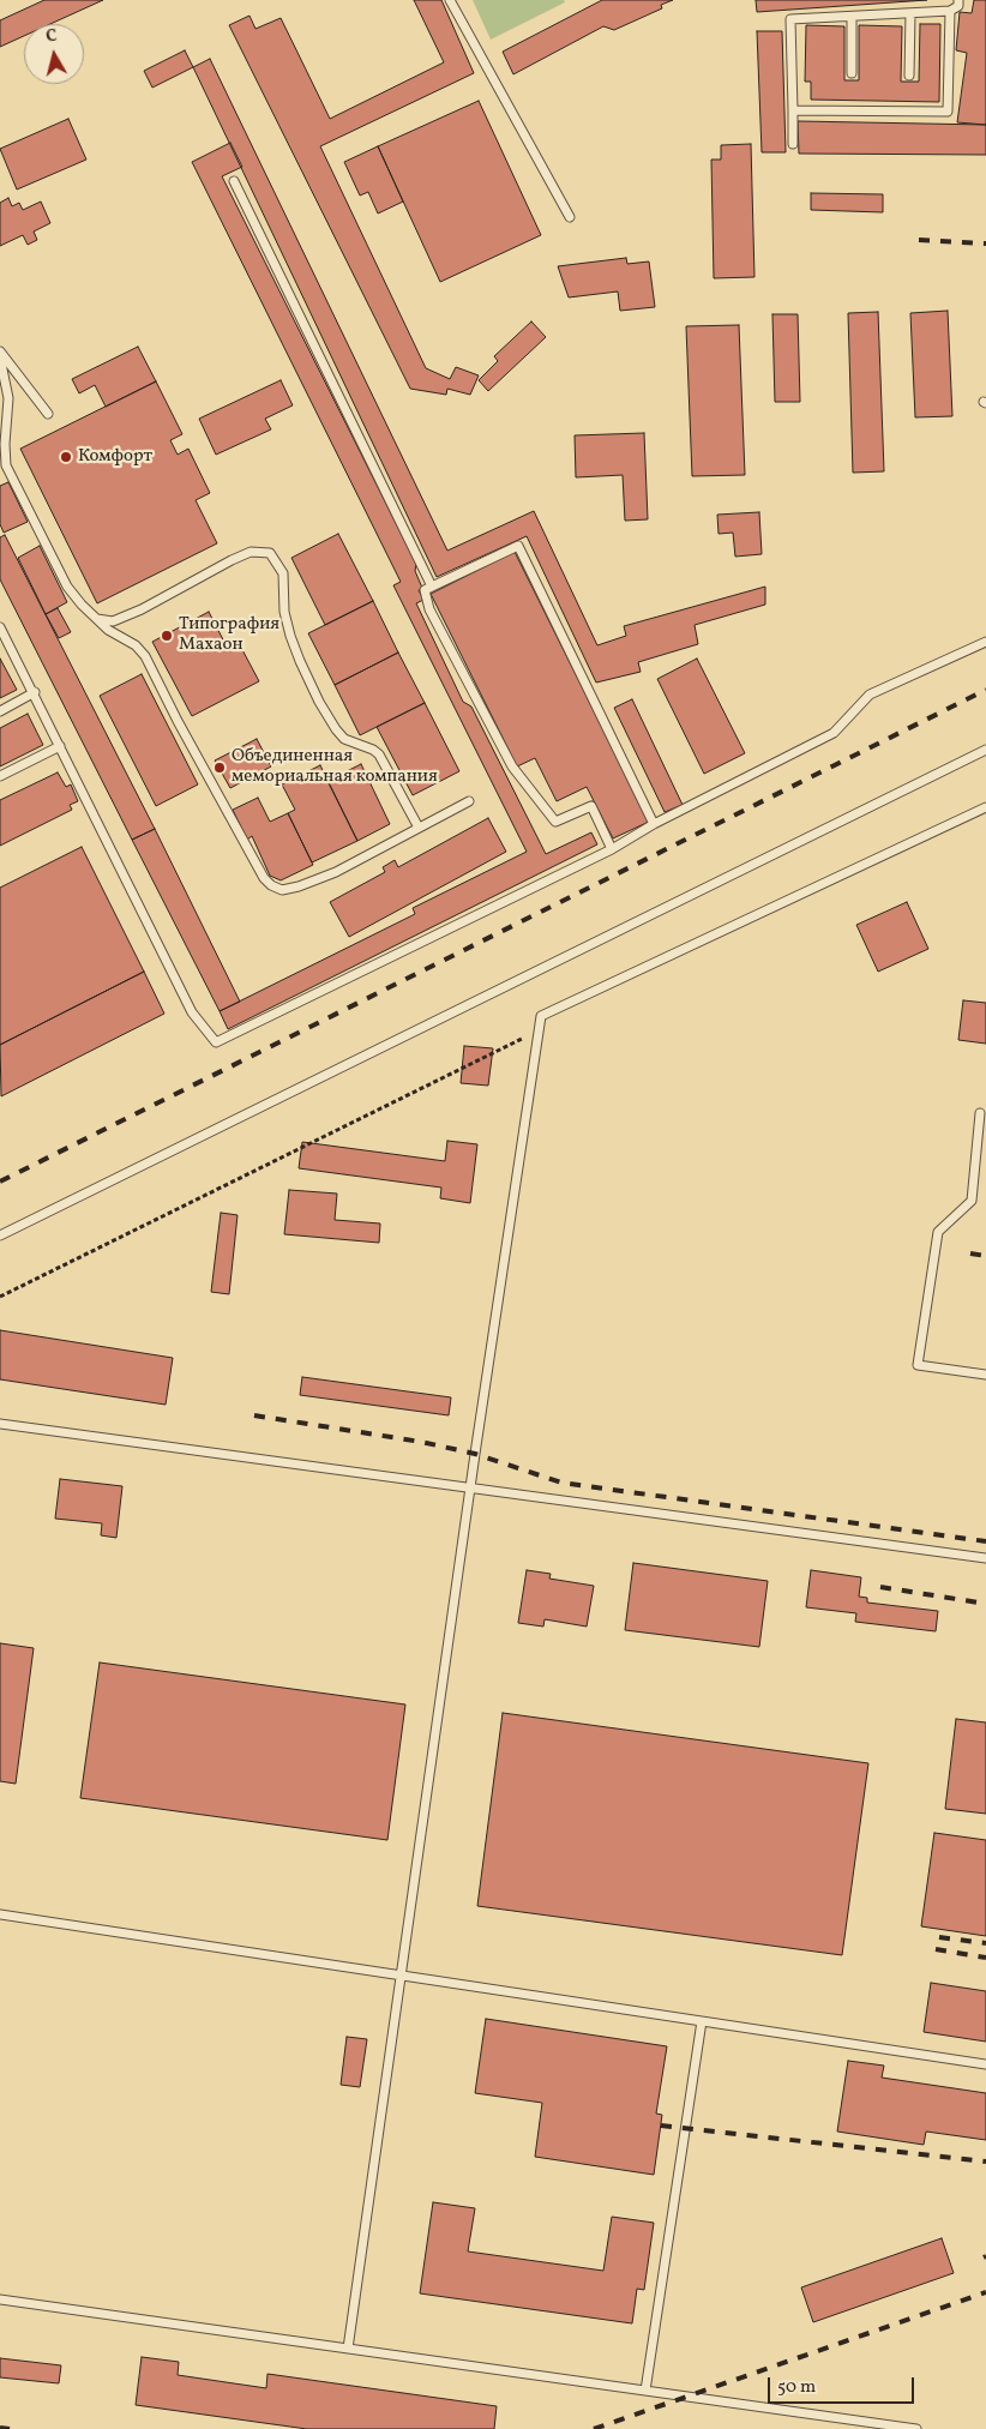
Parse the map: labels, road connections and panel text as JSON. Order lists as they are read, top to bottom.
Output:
{
  "places": ["Комфорт", "Типография Махаон", "Объединенная мемориальная компания"],
  "scale_bar": "50 m",
  "north": "top"
}
